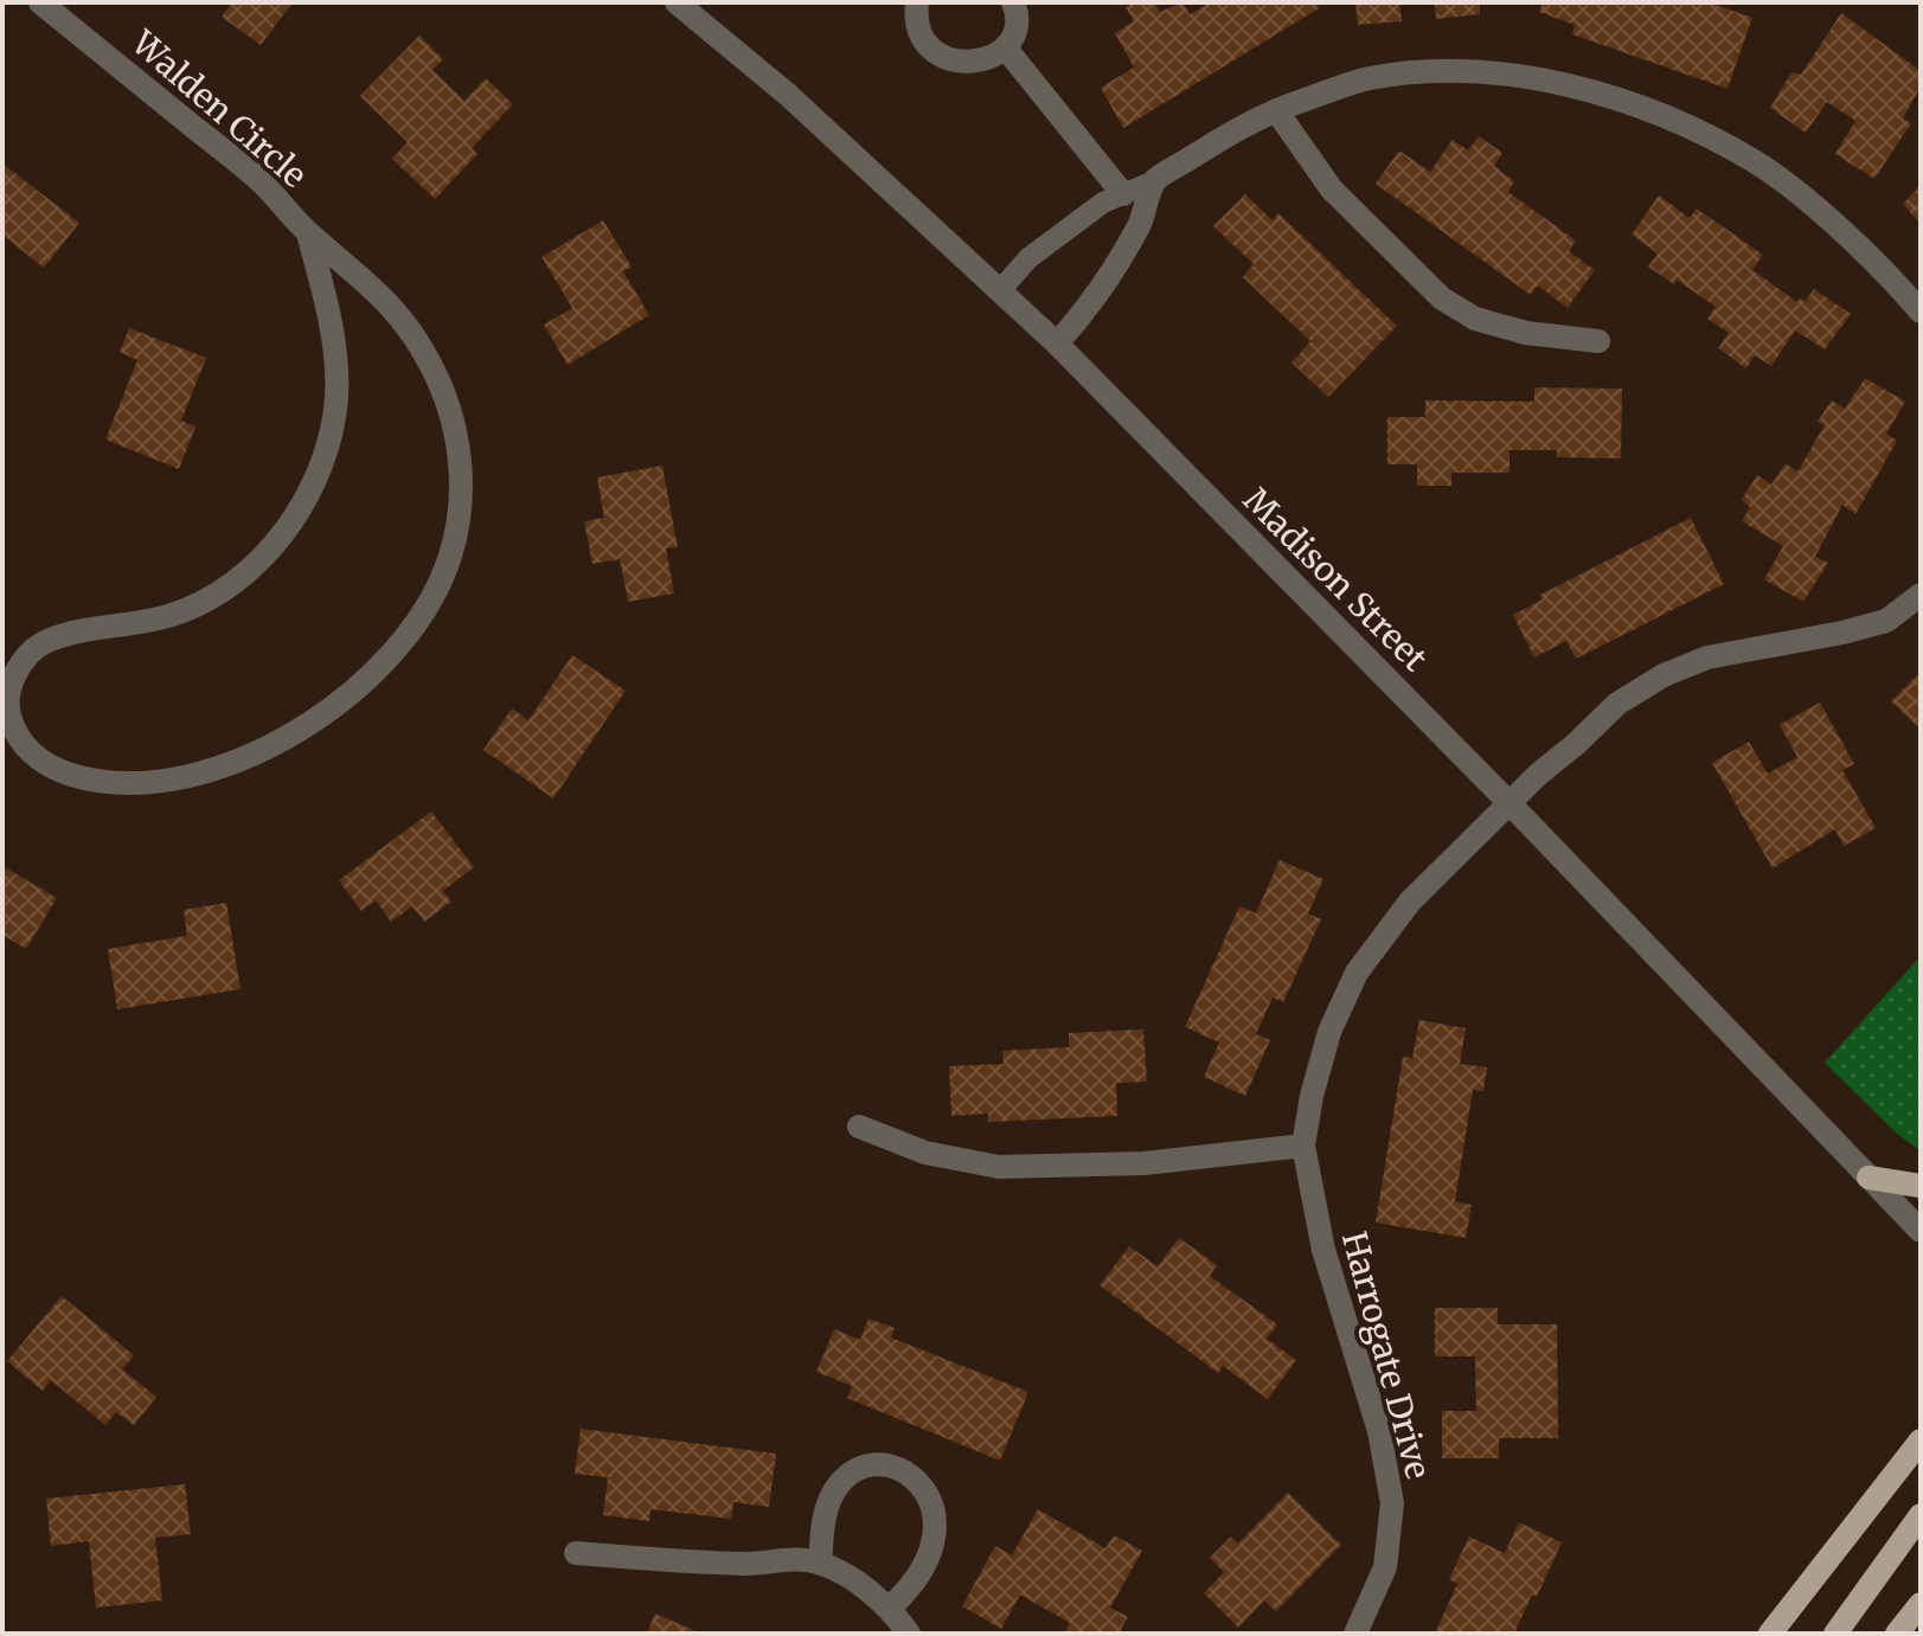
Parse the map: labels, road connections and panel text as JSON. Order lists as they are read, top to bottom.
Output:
{
  "streets": {
    "street": ["Walden Circle", "Madison Street", "Harrogate Drive"]
  },
  "crossings": [
    ["Madison Street", "Harrogate Drive"]
  ]
}
